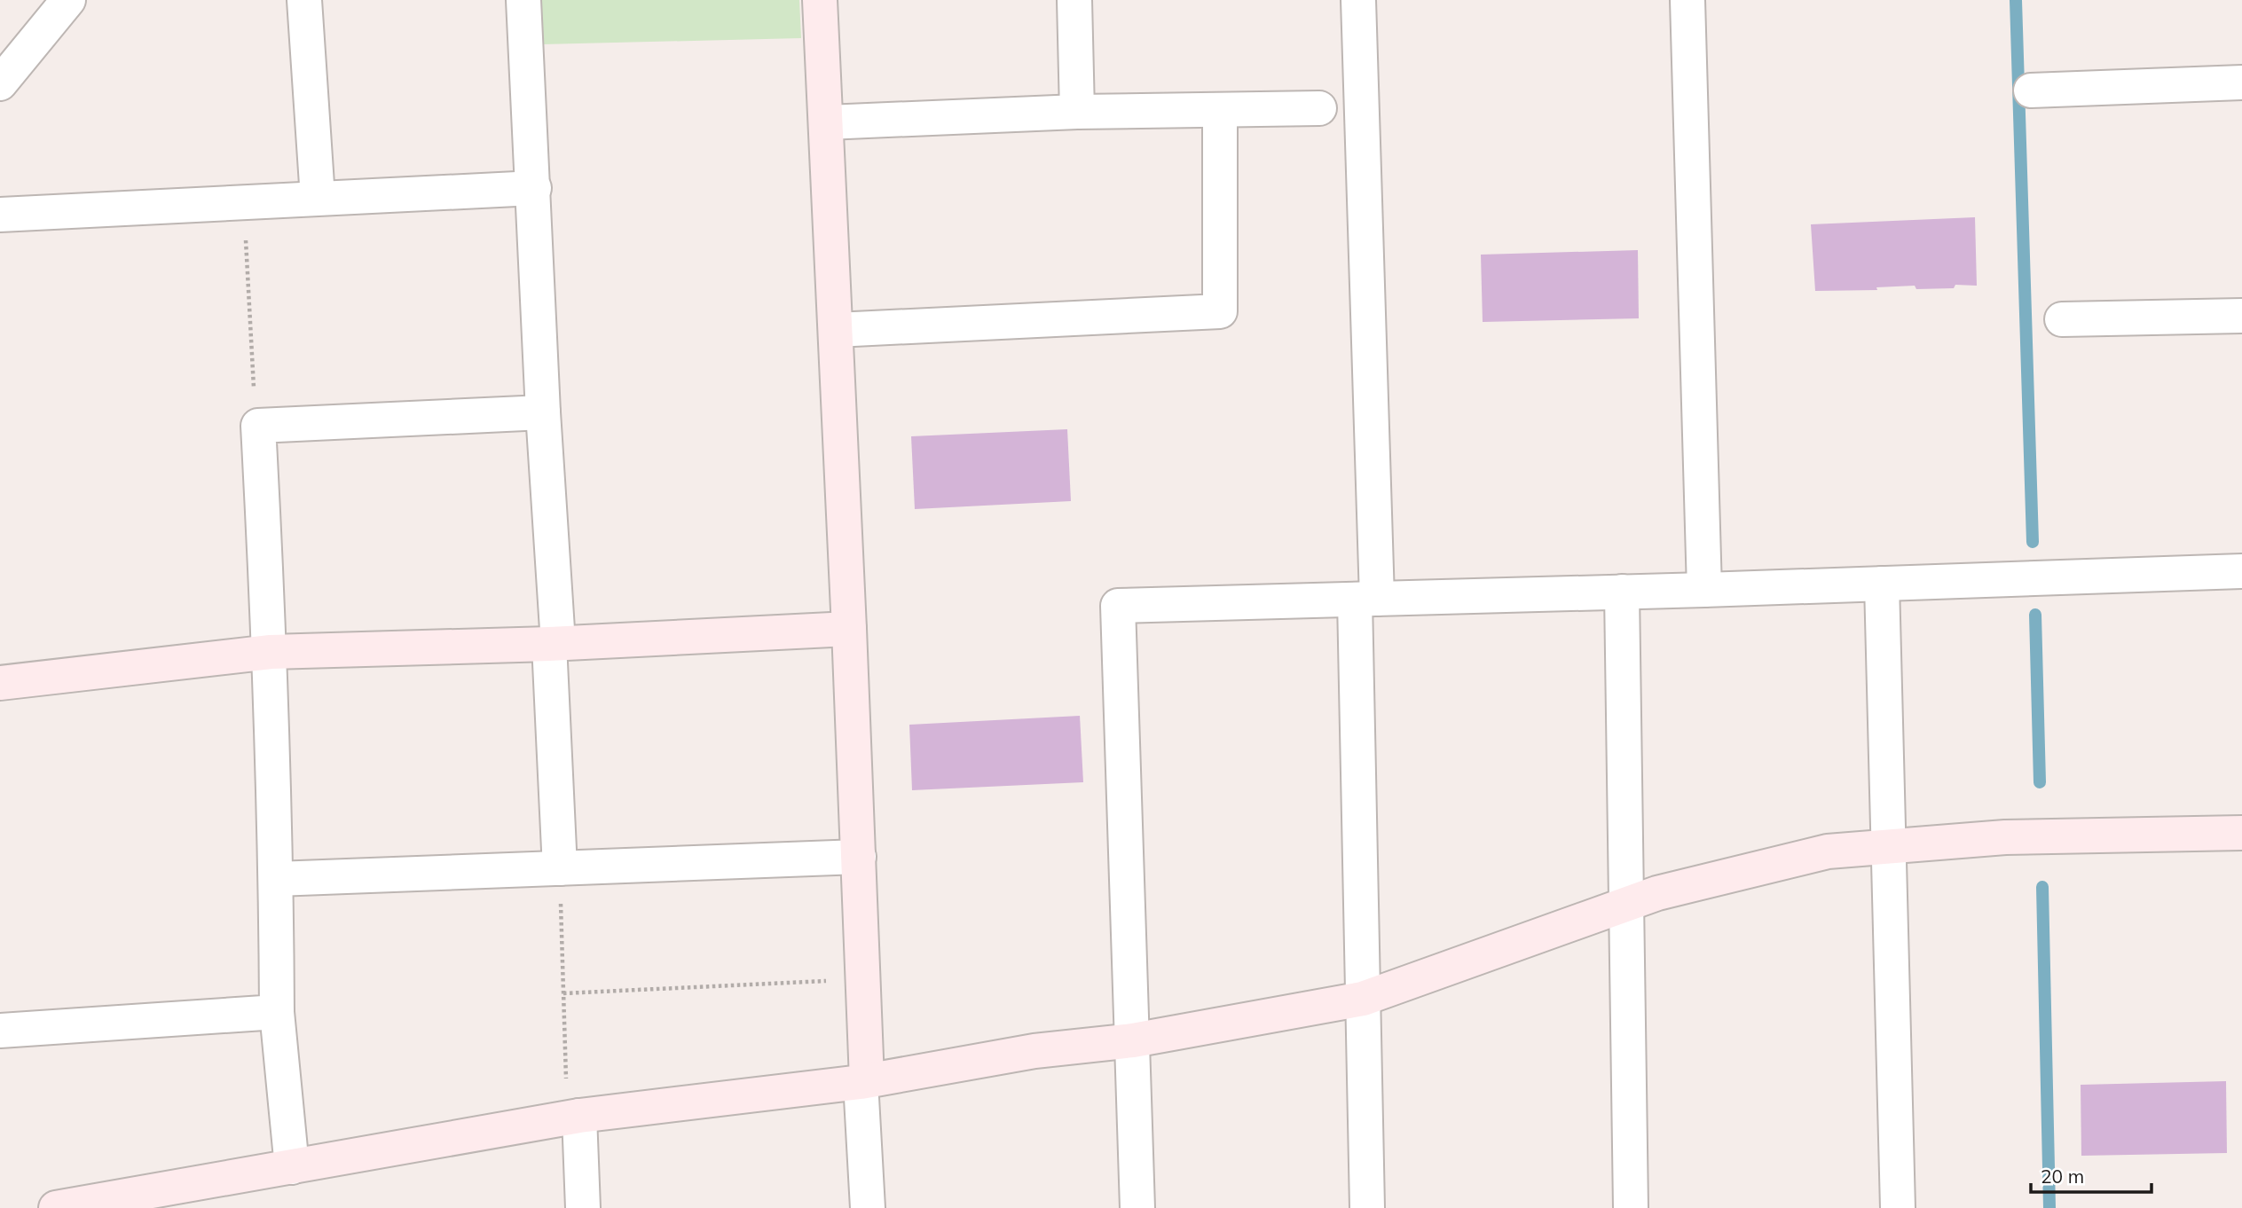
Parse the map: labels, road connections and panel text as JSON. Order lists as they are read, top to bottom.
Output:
{
  "scale_bar": "20 m"
}
